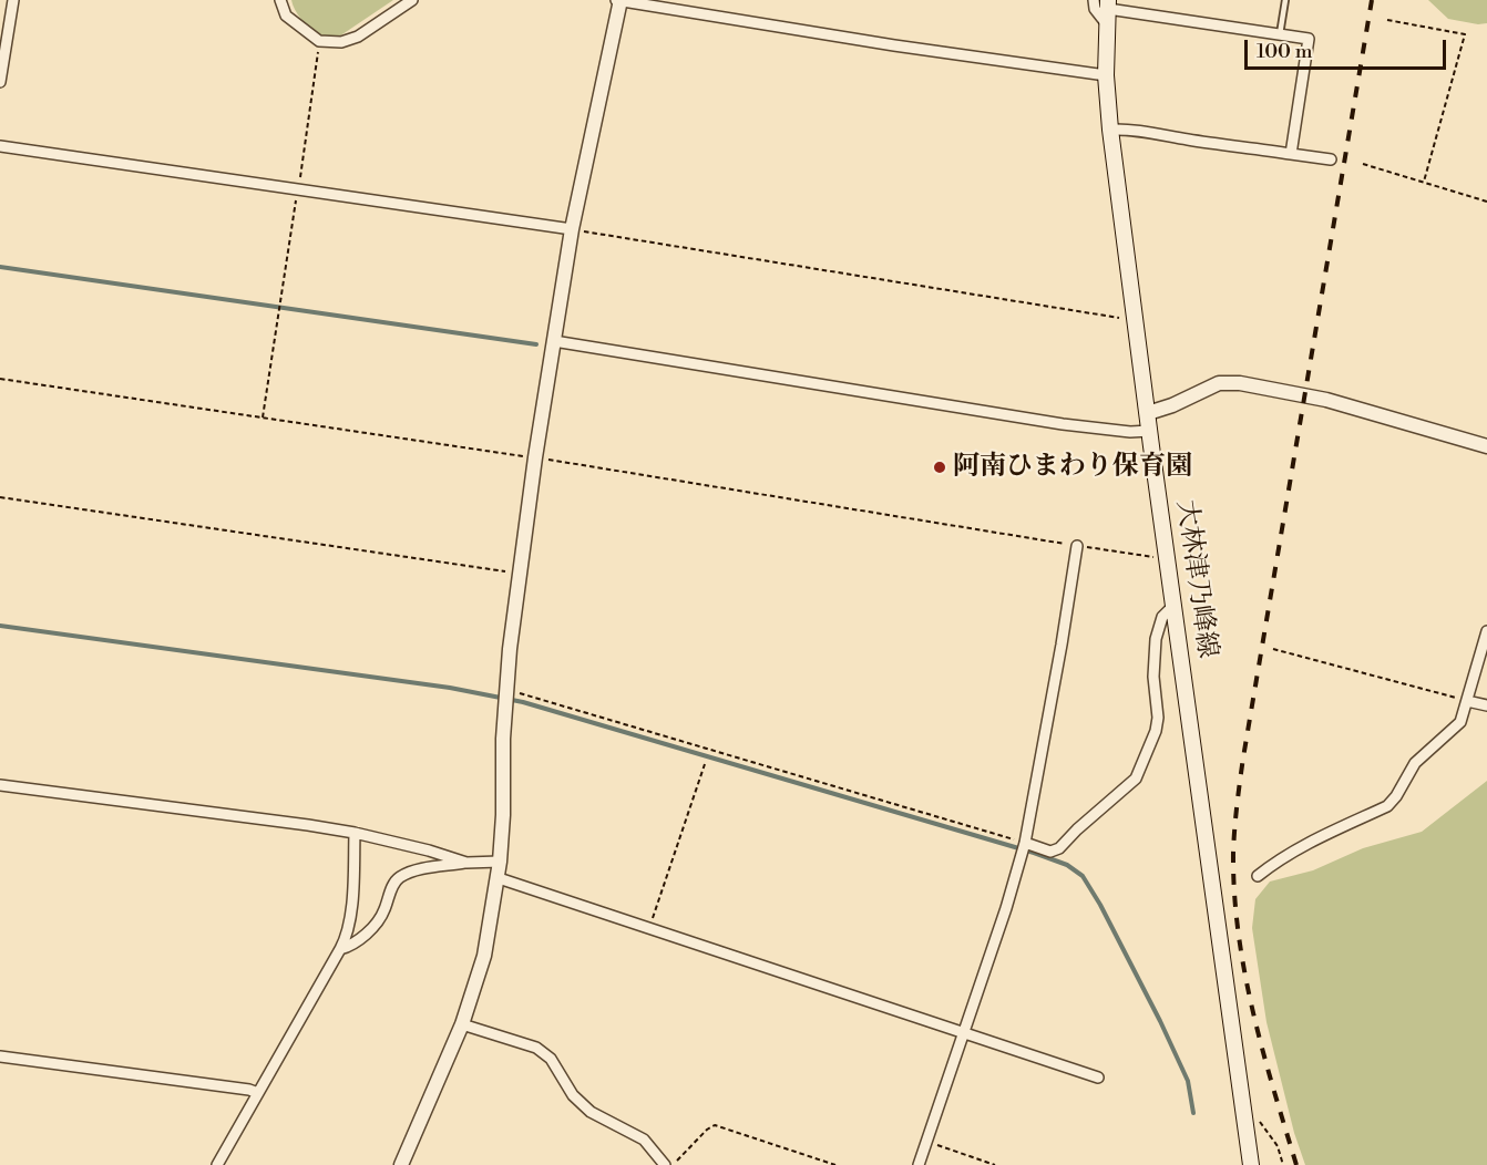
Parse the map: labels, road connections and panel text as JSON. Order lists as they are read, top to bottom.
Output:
{
  "streets": {
    "main road": ["大林津乃峰線"]
  },
  "places": ["阿南ひまわり保育園"],
  "scale_bar": "100 m"
}
